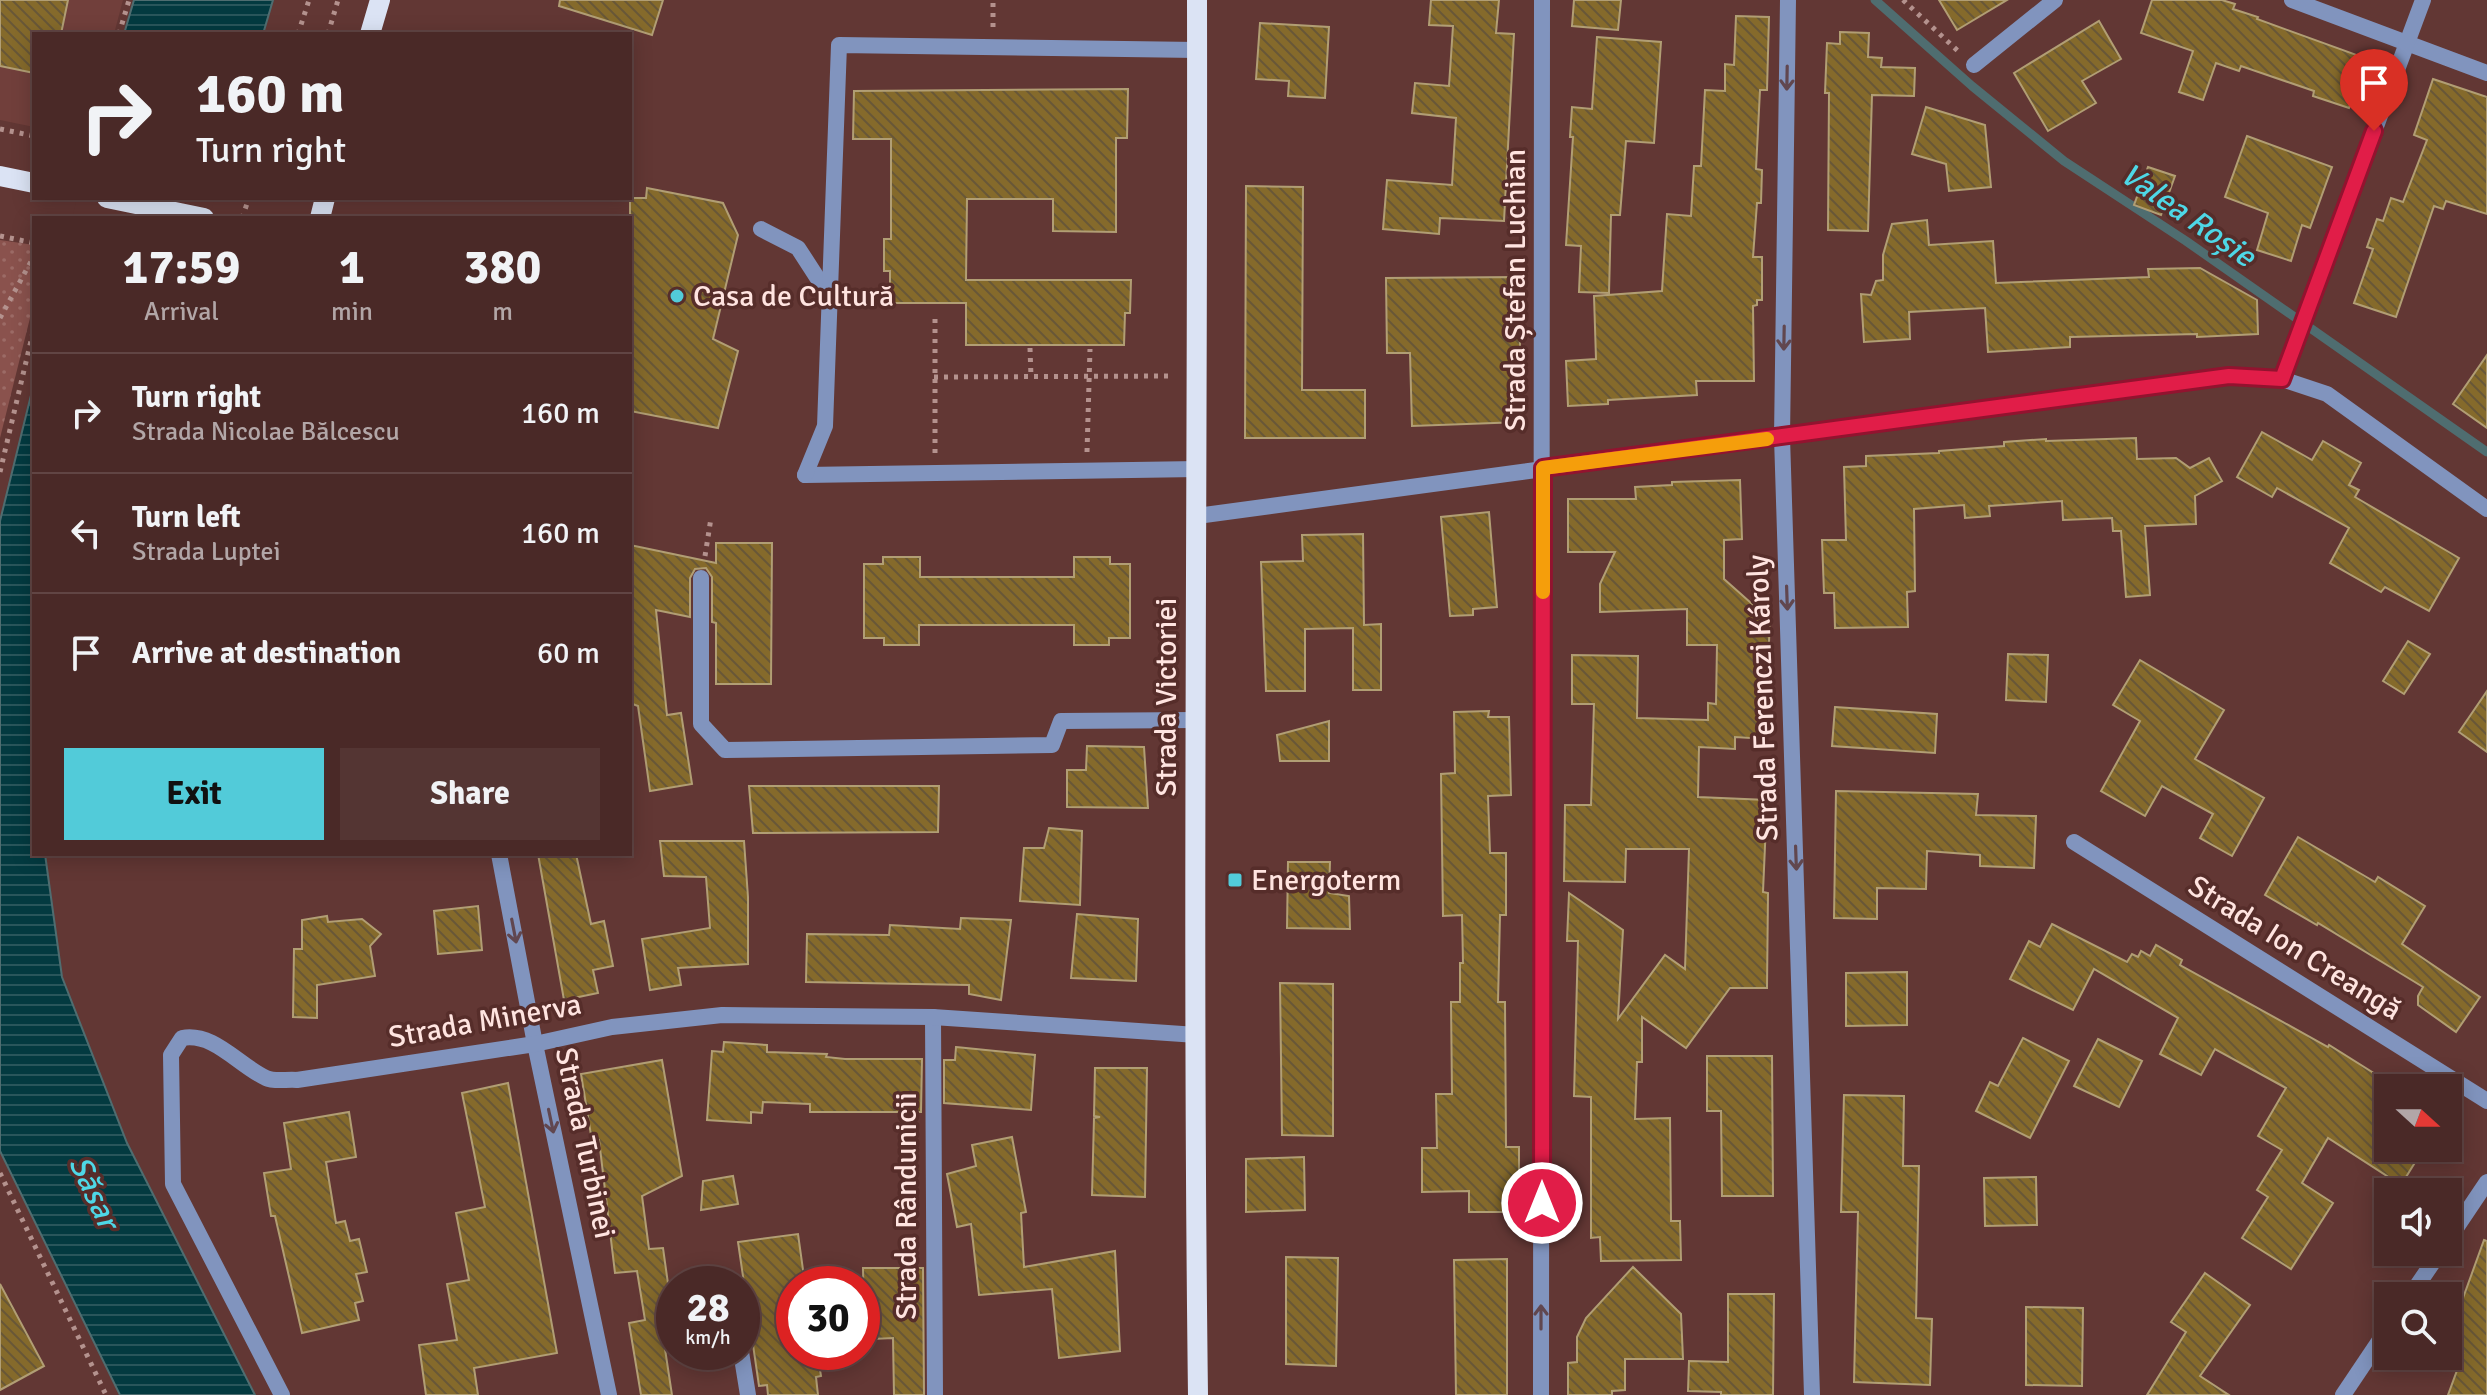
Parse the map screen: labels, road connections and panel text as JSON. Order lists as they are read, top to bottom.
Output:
{
  "streets": {
    "main road": ["Strada Victoriei"],
    "street": [
      "Strada Ștefan Luchian",
      "Strada Ferenczi Károly",
      "Strada Ion Creangă",
      "Strada Minerva",
      "Strada Turbinei",
      "Strada Rândunicii"
    ]
  },
  "crossings": [
    ["Strada Victoriei", "Strada Minerva"],
    ["Strada Minerva", "Strada Turbinei"],
    ["Strada Minerva", "Strada Rândunicii"]
  ],
  "one_way": ["Strada Ștefan Luchian", "Strada Ferenczi Károly", "Strada Turbinei"],
  "water": ["Valea Roșie", "Săsar"],
  "places": {
    "other": ["Casa de Cultură"],
    "transit": ["Energoterm"]
  },
  "north": "right",
  "page": {
    "turn": ["160 m", "Turn right"],
    "eta": [
      "17:59",
      "Arrival",
      "1",
      "min",
      "380",
      "m"
    ],
    "list": [
      {
        "name": "Turn right",
        "note": "Strada Nicolae Bălcescu",
        "value": "160 m"
      },
      {
        "name": "Turn left",
        "note": "Strada Luptei",
        "value": "160 m"
      },
      {
        "name": "Arrive at destination",
        "value": "60 m"
      }
    ],
    "buttons": ["Exit", "Share"],
    "speed": "28 km/h",
    "limit": "30"
  }
}
